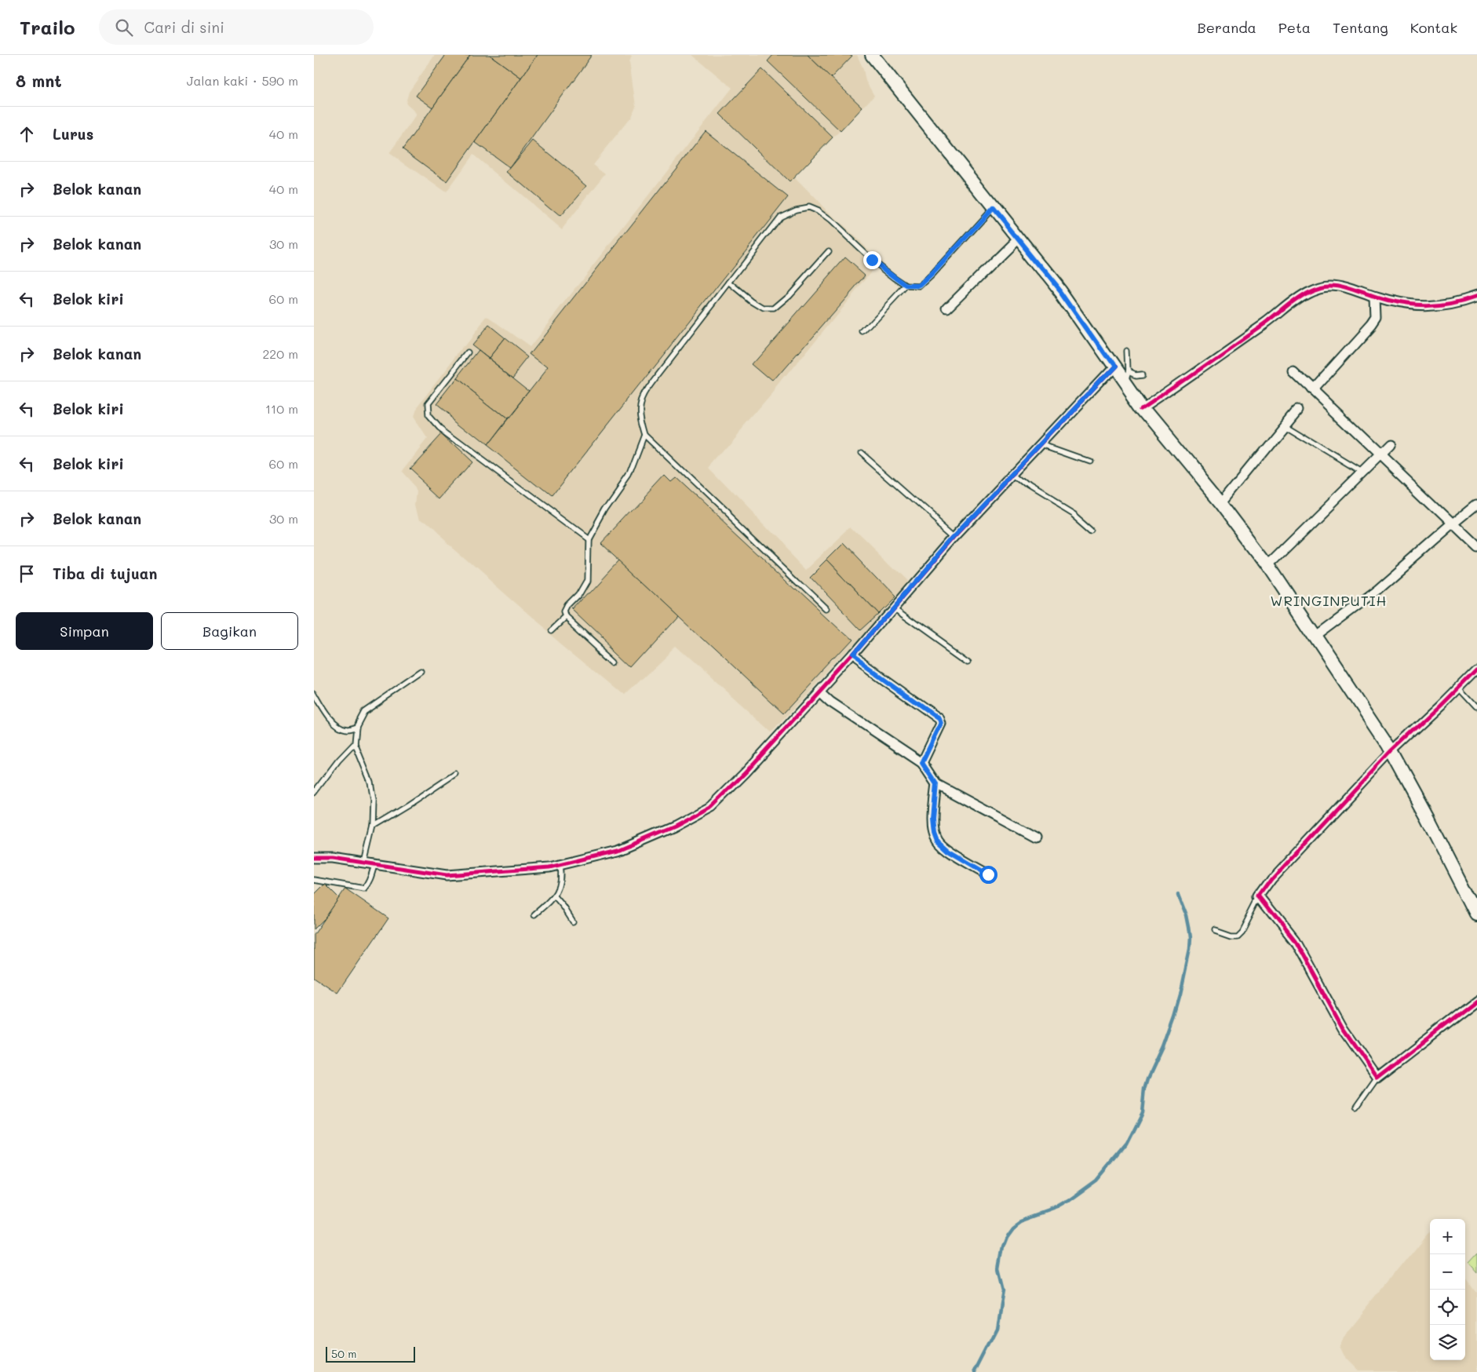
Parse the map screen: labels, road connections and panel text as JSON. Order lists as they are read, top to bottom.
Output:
{
  "districts": ["WRINGINPUTIH"],
  "scale_bar": "50 m",
  "page": {
    "header": "Trailo",
    "search": "Cari di sini",
    "nav": [
      "Beranda",
      "Peta",
      "Tentang",
      "Kontak"
    ],
    "heading": ["8 mnt", "Jalan kaki · 590 m"],
    "list": [
      ["Lurus", "40 m"],
      ["Belok kanan", "40 m"],
      ["Belok kanan", "30 m"],
      ["Belok kiri", "60 m"],
      ["Belok kanan", "220 m"],
      ["Belok kiri", "110 m"],
      ["Belok kiri", "60 m"],
      ["Belok kanan", "30 m"],
      "Tiba di tujuan"
    ],
    "buttons": ["Simpan", "Bagikan"],
    "map_buttons": ["+", "−"],
    "scale": "50 m"
  }
}
